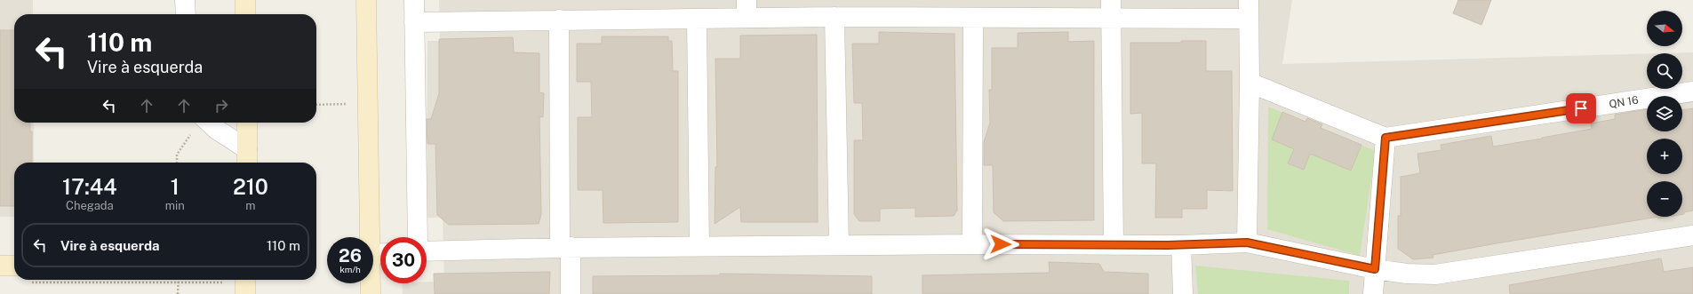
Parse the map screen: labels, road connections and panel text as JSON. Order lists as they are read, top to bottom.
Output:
{
  "streets": {
    "street": ["QN 16"]
  },
  "north": "right",
  "page": {
    "map_buttons": ["+", "−"],
    "turn": ["110 m", "Vire à esquerda"],
    "eta": [
      "17:44",
      "Chegada",
      "1",
      "min",
      "210",
      "m"
    ],
    "list": [
      {
        "name": "Vire à esquerda",
        "value": "110 m"
      }
    ],
    "speed": "26 km/h",
    "limit": "30"
  }
}
